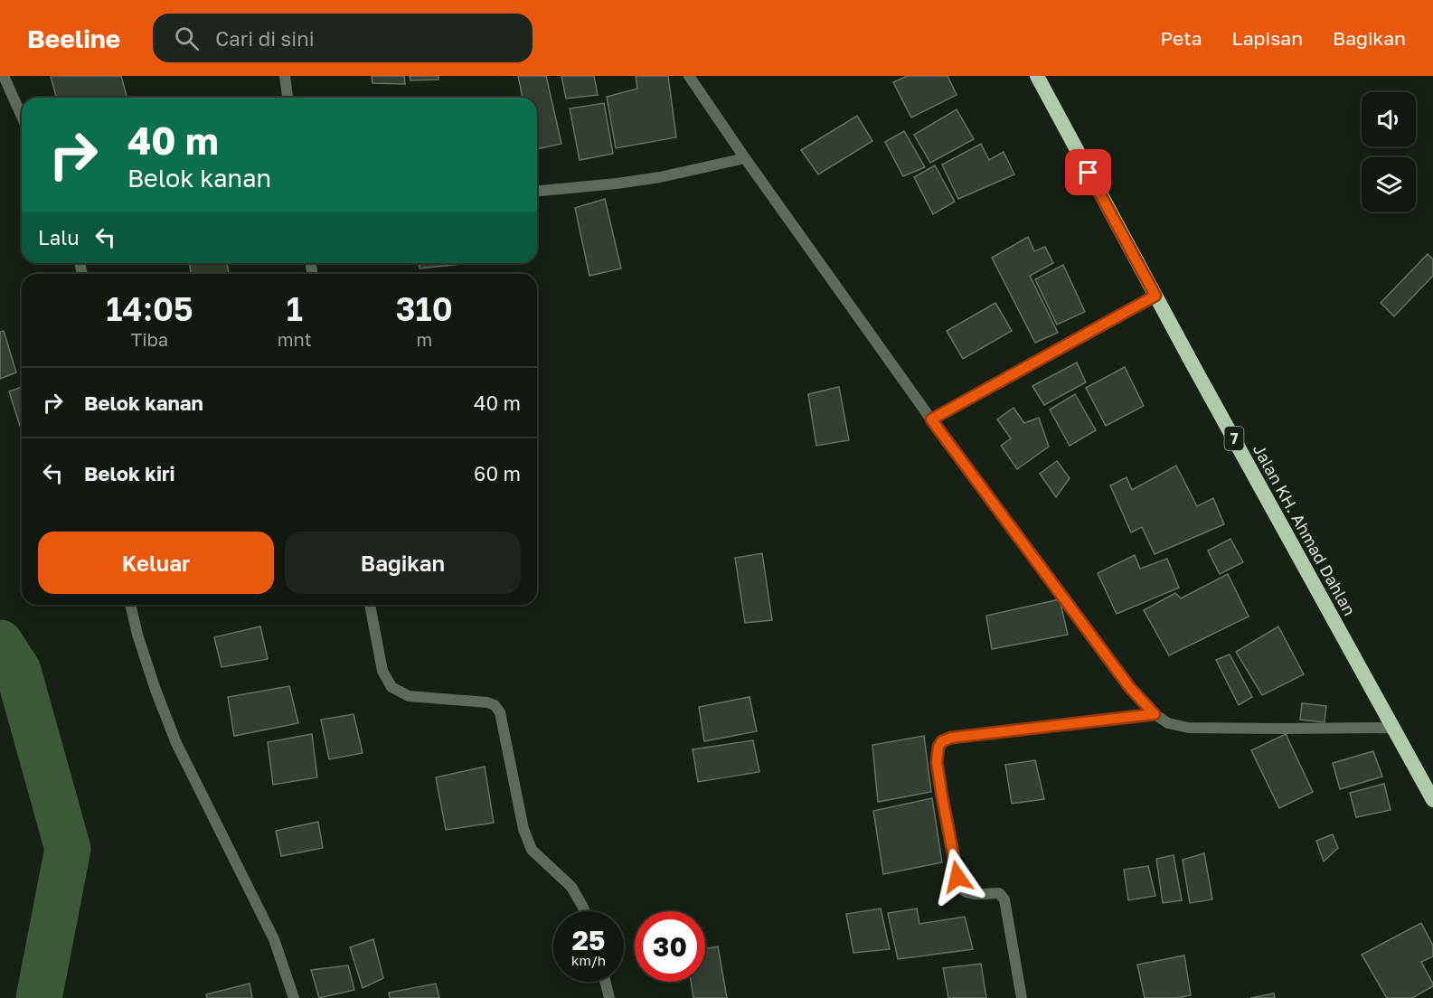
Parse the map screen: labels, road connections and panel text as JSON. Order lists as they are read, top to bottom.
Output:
{
  "streets": {
    "highway": ["7", "Jalan KH. Ahmad Dahlan"]
  },
  "page": {
    "header": "Beeline",
    "search": "Cari di sini",
    "nav": ["Peta", "Lapisan", "Bagikan"],
    "turn": ["40 m", "Belok kanan"],
    "then": "Lalu",
    "eta": [
      "14:05",
      "Tiba",
      "1",
      "mnt",
      "310",
      "m"
    ],
    "list": [
      {
        "name": "Belok kanan",
        "value": "40 m"
      },
      {
        "name": "Belok kiri",
        "value": "60 m"
      }
    ],
    "buttons": ["Keluar", "Bagikan"],
    "speed": "25 km/h",
    "limit": "30"
  }
}
